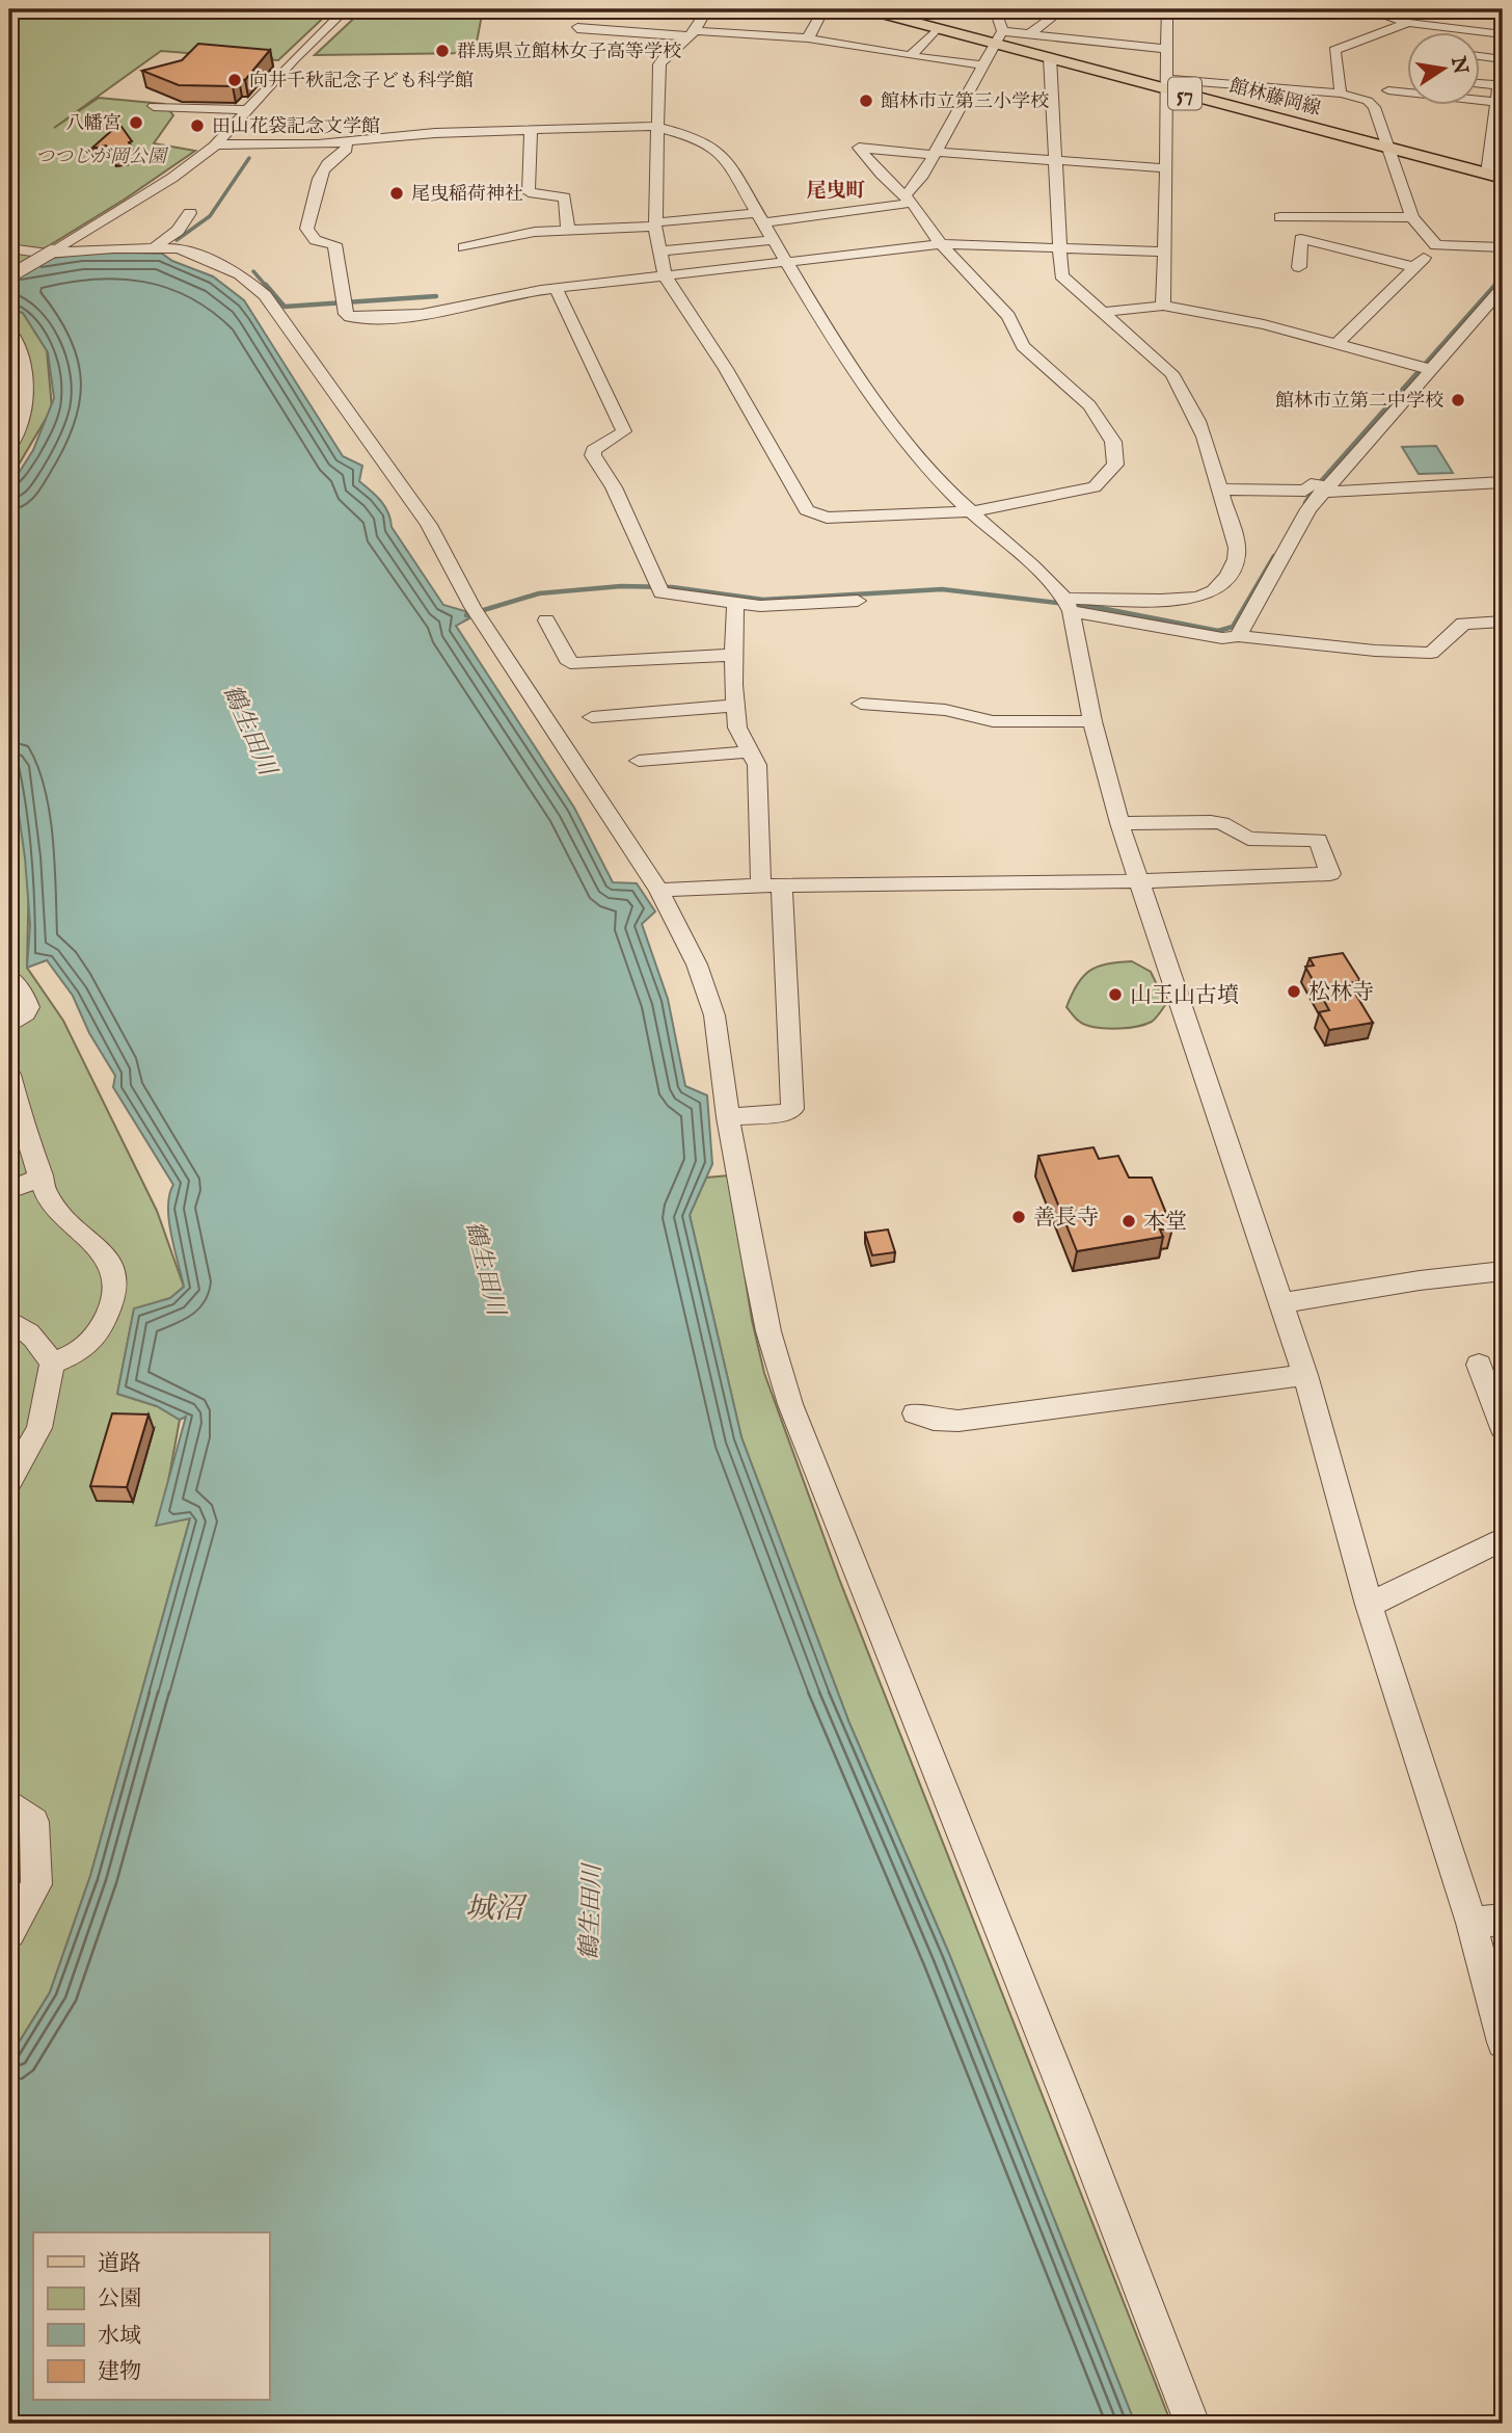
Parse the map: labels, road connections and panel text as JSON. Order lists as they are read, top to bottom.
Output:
{
  "streets": {
    "main road": ["57", "館林藤岡線"]
  },
  "districts": ["尾曳町"],
  "water": ["鶴生田川", "城沼"],
  "parks": ["つつじが岡公園"],
  "places": [
    "群馬県立館林女子高等学校",
    "向井千秋記念子ども科学館",
    "館林市立第三小学校",
    "八幡宮",
    "田山花袋記念文学館",
    "尾曳稲荷神社",
    "館林市立第二中学校",
    "松林寺",
    "山王山古墳",
    "善長寺",
    "本堂"
  ],
  "legend": [
    "道路",
    "公園",
    "水域",
    "建物"
  ],
  "north": "right"
}
